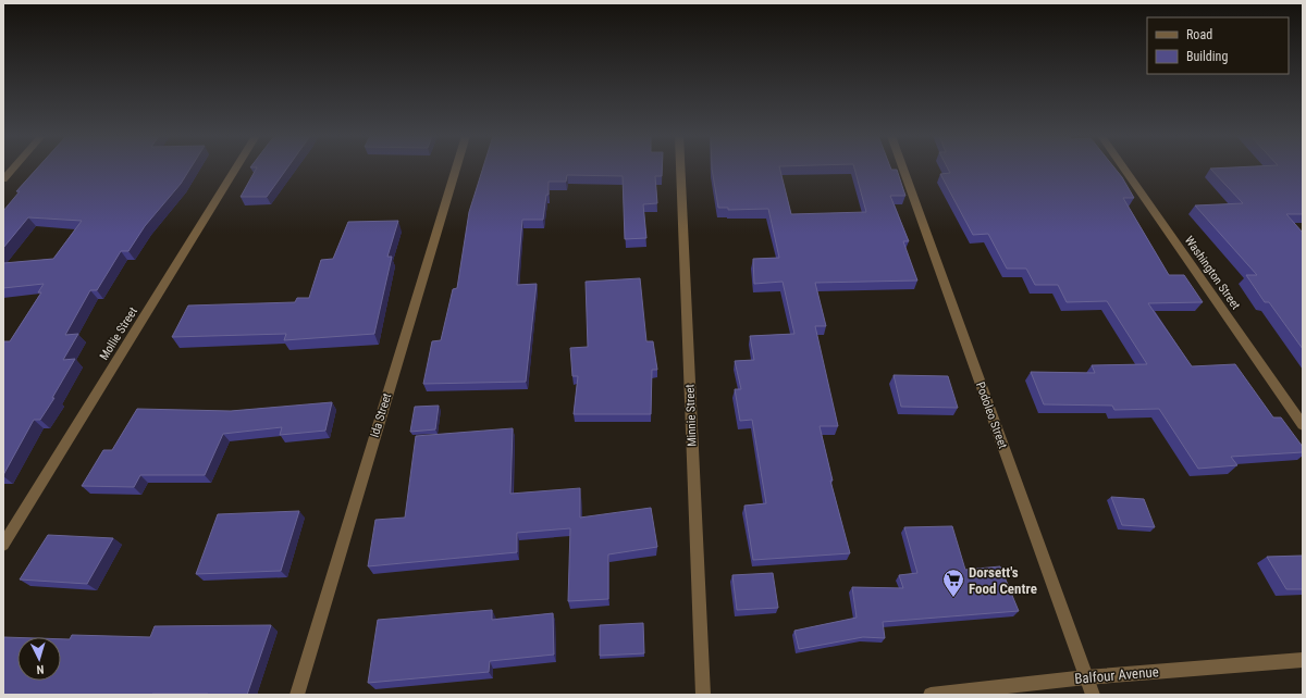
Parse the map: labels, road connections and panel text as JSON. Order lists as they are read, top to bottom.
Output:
{
  "streets": {
    "street": [
      "Washington Street",
      "Mollie Street",
      "Ida Street",
      "Minnie Street",
      "Podoleo Street",
      "Balfour Avenue"
    ]
  },
  "crossings": [
    ["Podoleo Street", "Balfour Avenue"]
  ],
  "places": {
    "supermarket": ["Dorsett's Food Centre"]
  },
  "legend": ["Road", "Building"],
  "north": "bottom"
}
